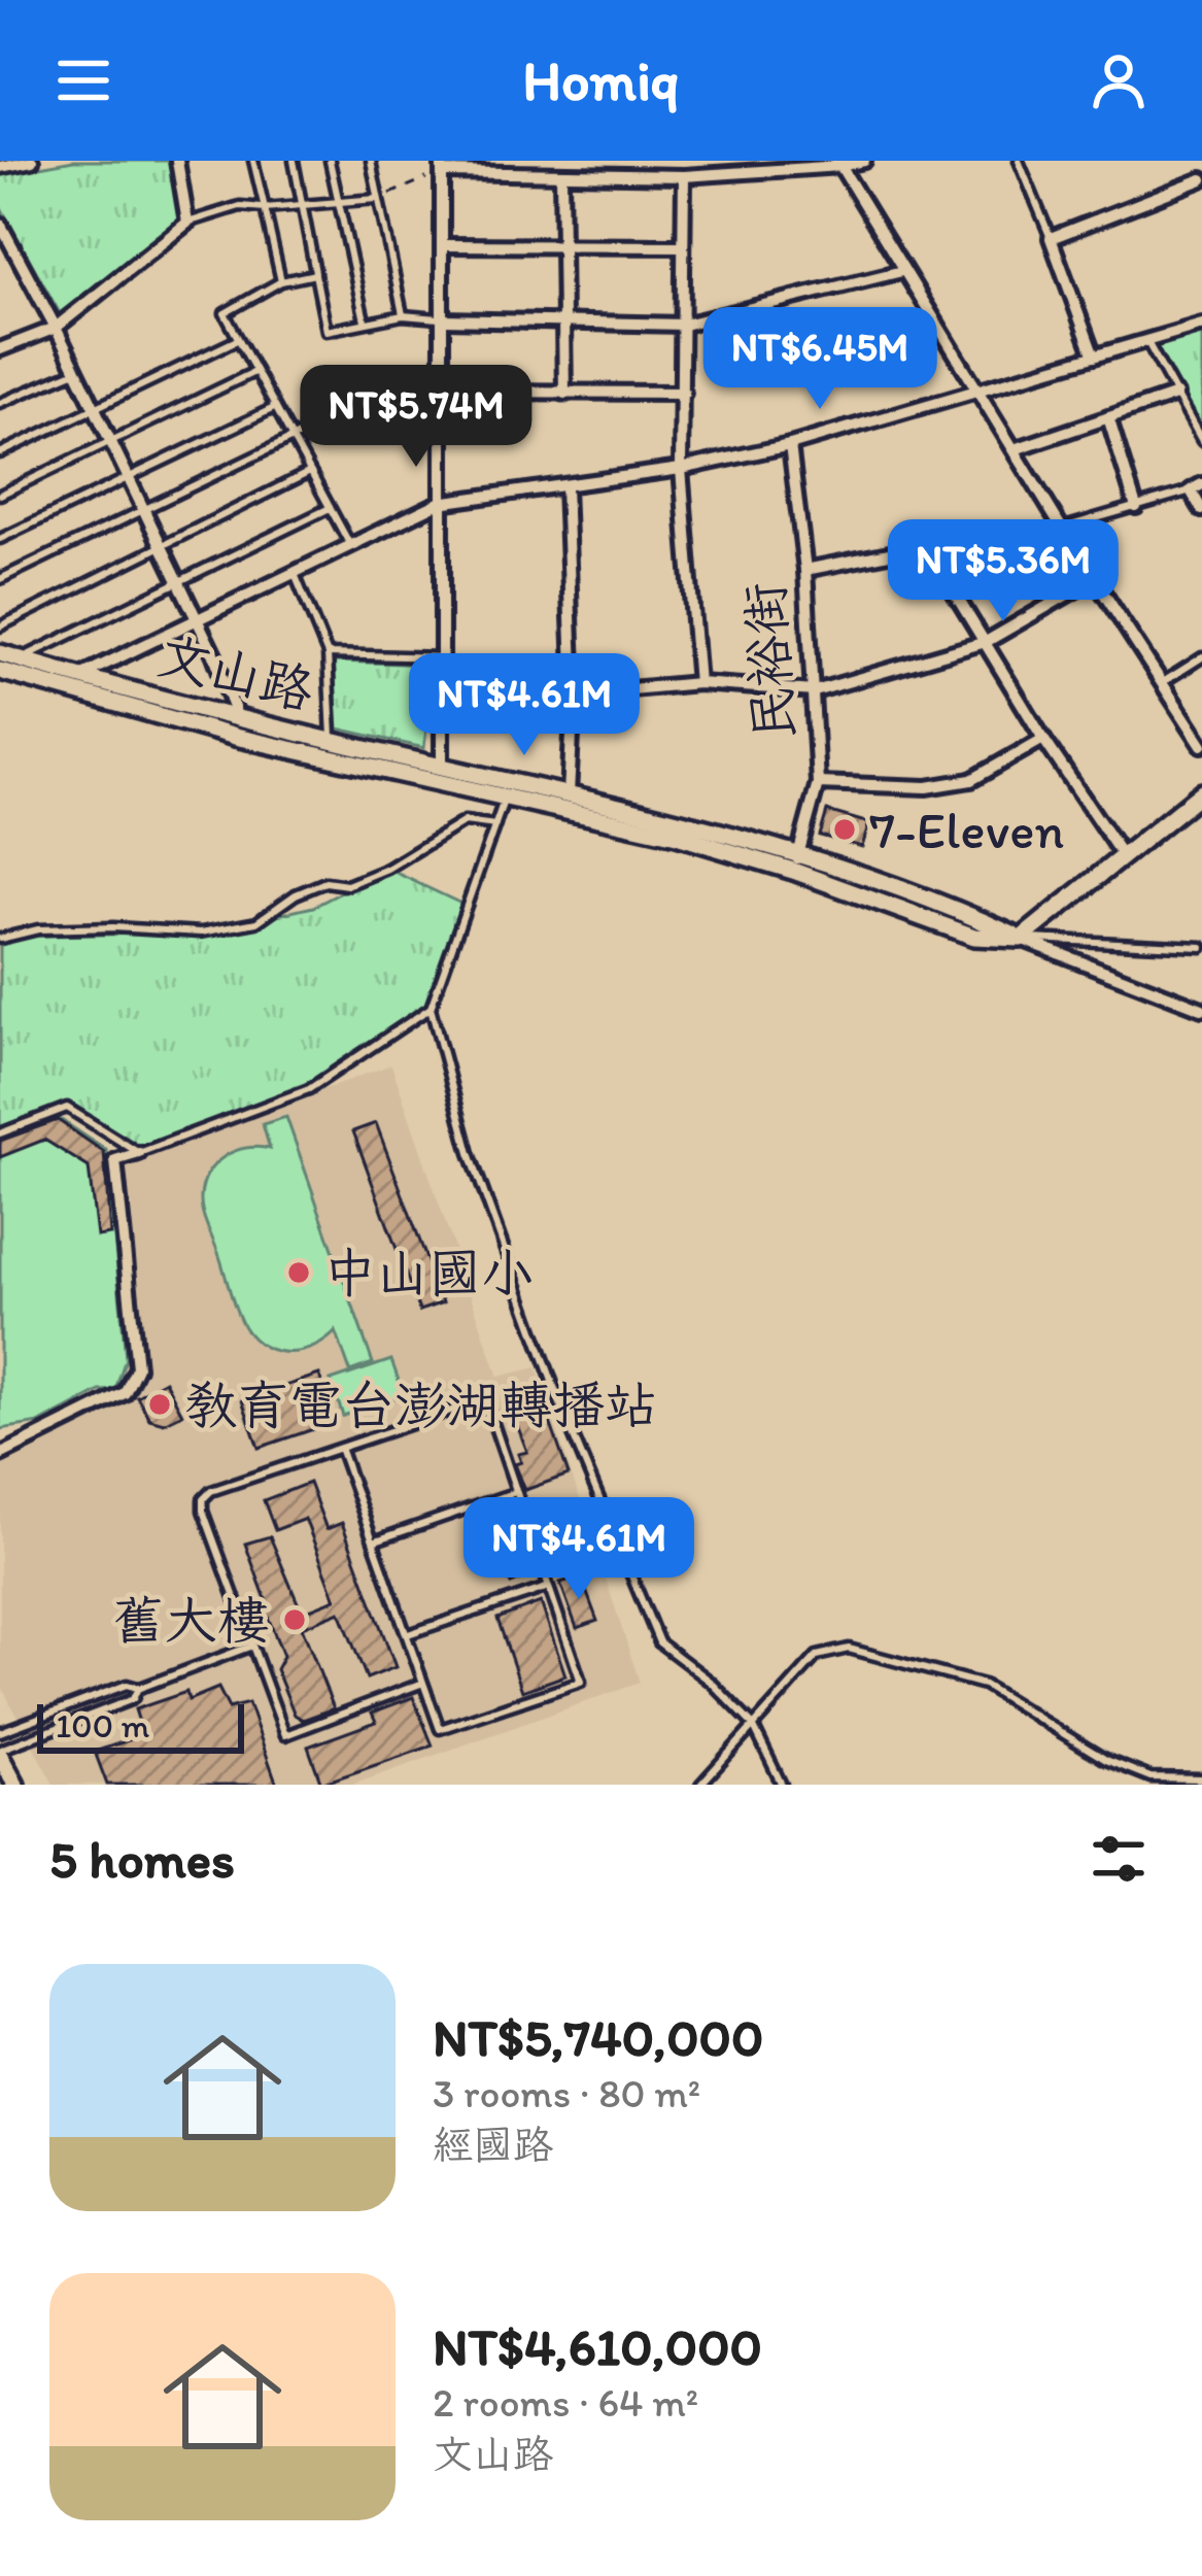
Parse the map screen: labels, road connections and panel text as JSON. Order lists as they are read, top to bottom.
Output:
{
  "streets": {
    "main road": ["文山路"],
    "street": ["民裕街"]
  },
  "crossings": [
    ["民裕街", "文山路"]
  ],
  "places": [
    "7-Eleven",
    "中山國小",
    "教育電台澎湖轉播站",
    "舊大樓"
  ],
  "scale_bar": "100 m",
  "page": {
    "header": "Homiq",
    "price": [
      "NT$6.45M",
      "NT$5.74M",
      "NT$5.36M",
      "NT$4.61M",
      "NT$4.61M"
    ],
    "scale": "100 m",
    "heading": "5 homes",
    "list": [
      {
        "name": "NT$5,740,000",
        "note": "3 rooms · 80 m² · 經國路"
      },
      {
        "name": "NT$4,610,000",
        "note": "2 rooms · 64 m² · 文山路"
      }
    ]
  }
}
